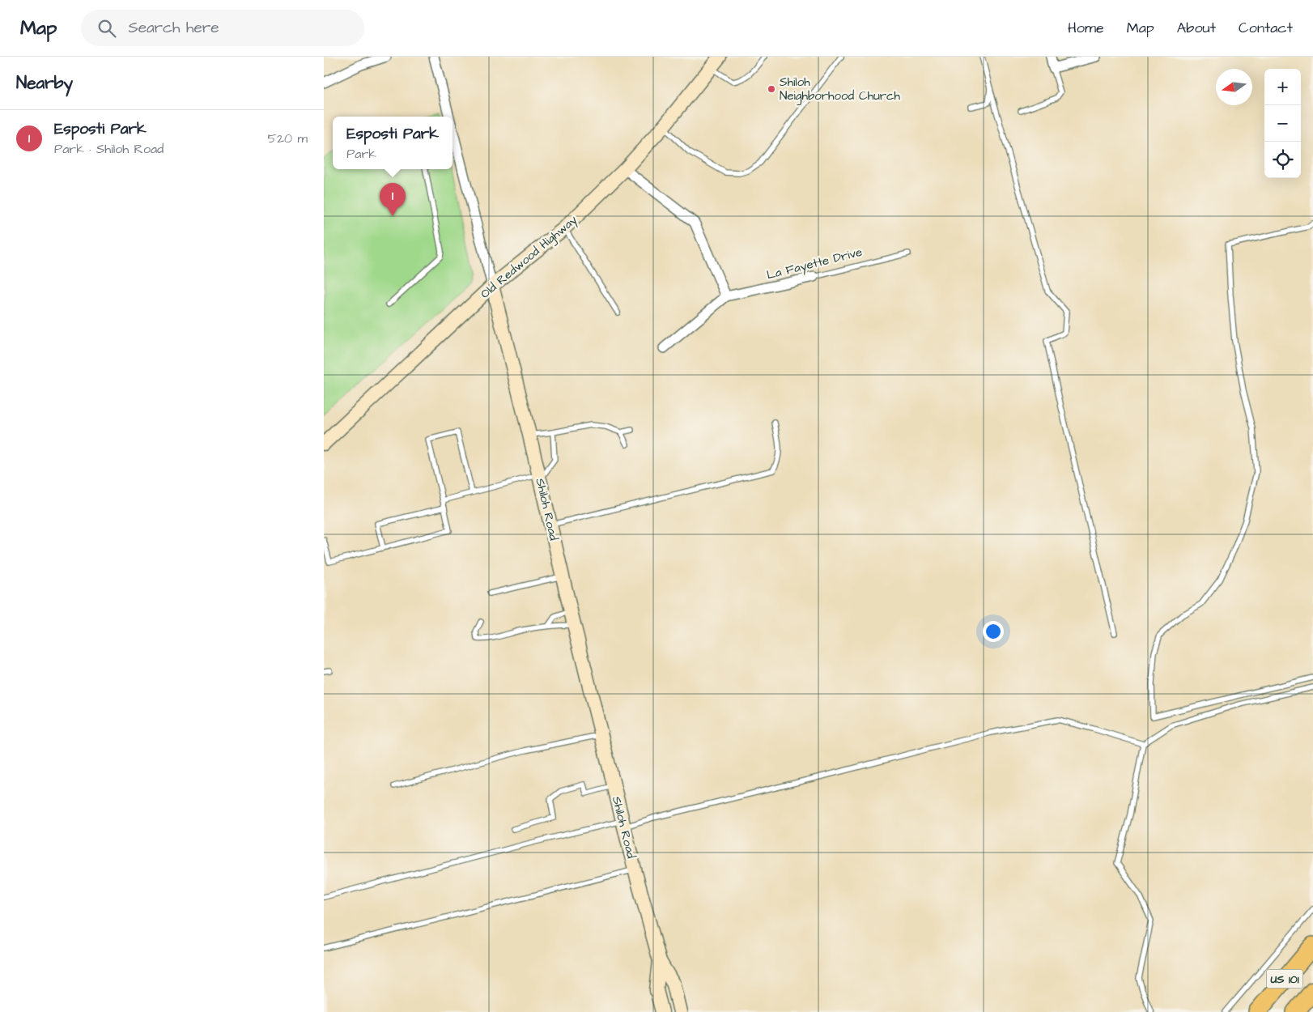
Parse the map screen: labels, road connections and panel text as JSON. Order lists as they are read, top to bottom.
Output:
{
  "streets": {
    "highway": ["US 101"],
    "main road": ["Old Redwood Highway", "Shiloh Road"],
    "street": ["La Fayette Drive"]
  },
  "crossings": [
    ["Old Redwood Highway", "Shiloh Road"]
  ],
  "places": ["Shiloh Neighborhood Church"],
  "north": "left",
  "page": {
    "header": "Map",
    "search": "Search here",
    "nav": [
      "Home",
      "Map",
      "About",
      "Contact"
    ],
    "heading": "Nearby",
    "map_buttons": ["+", "−"],
    "list": [
      {
        "mark": "1",
        "name": "Esposti Park",
        "note": "Park · Shiloh Road",
        "value": "520 m"
      }
    ],
    "popup": ["Esposti Park", "Park"],
    "pins": "1"
  }
}
